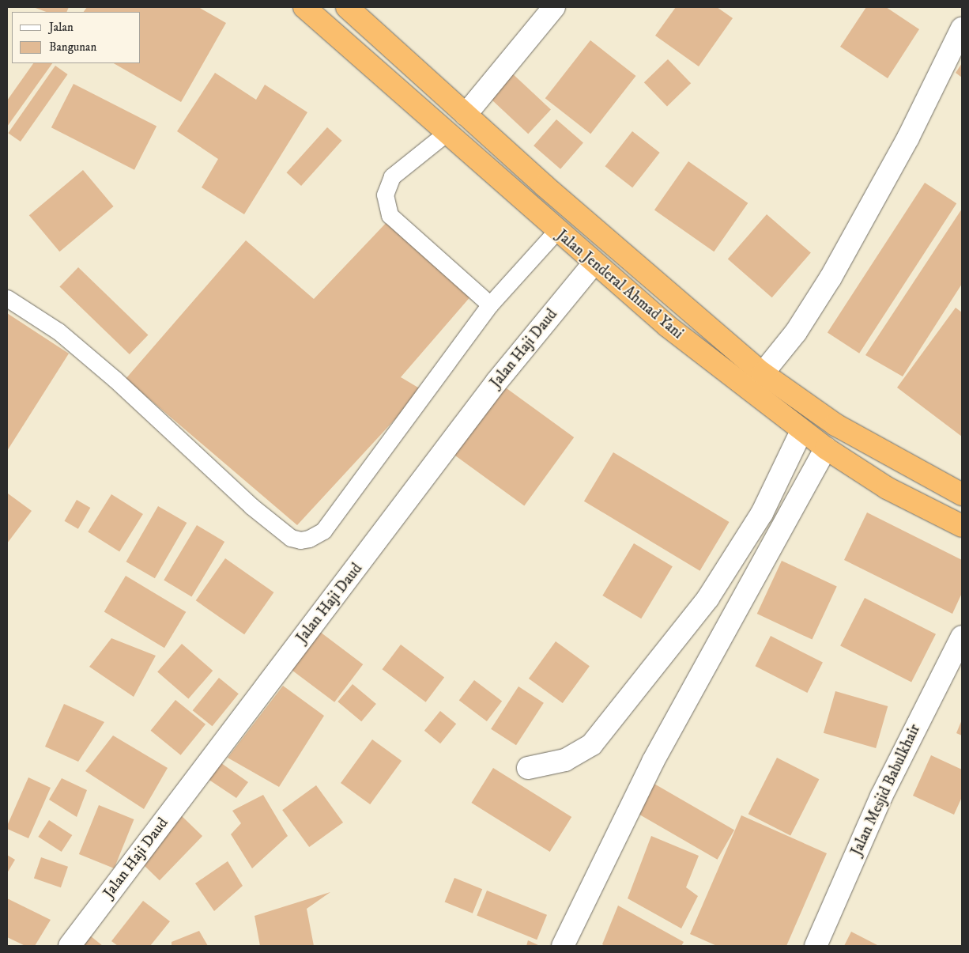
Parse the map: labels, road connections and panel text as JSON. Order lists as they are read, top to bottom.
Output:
{
  "streets": {
    "highway": ["Jalan Jenderal Ahmad Yani"],
    "street": ["Jalan Haji Daud", "Jalan Mesjid Babulkhair"]
  },
  "crossings": [
    ["Jalan Jenderal Ahmad Yani", "Jalan Haji Daud"]
  ],
  "legend": ["Jalan", "Bangunan"]
}
